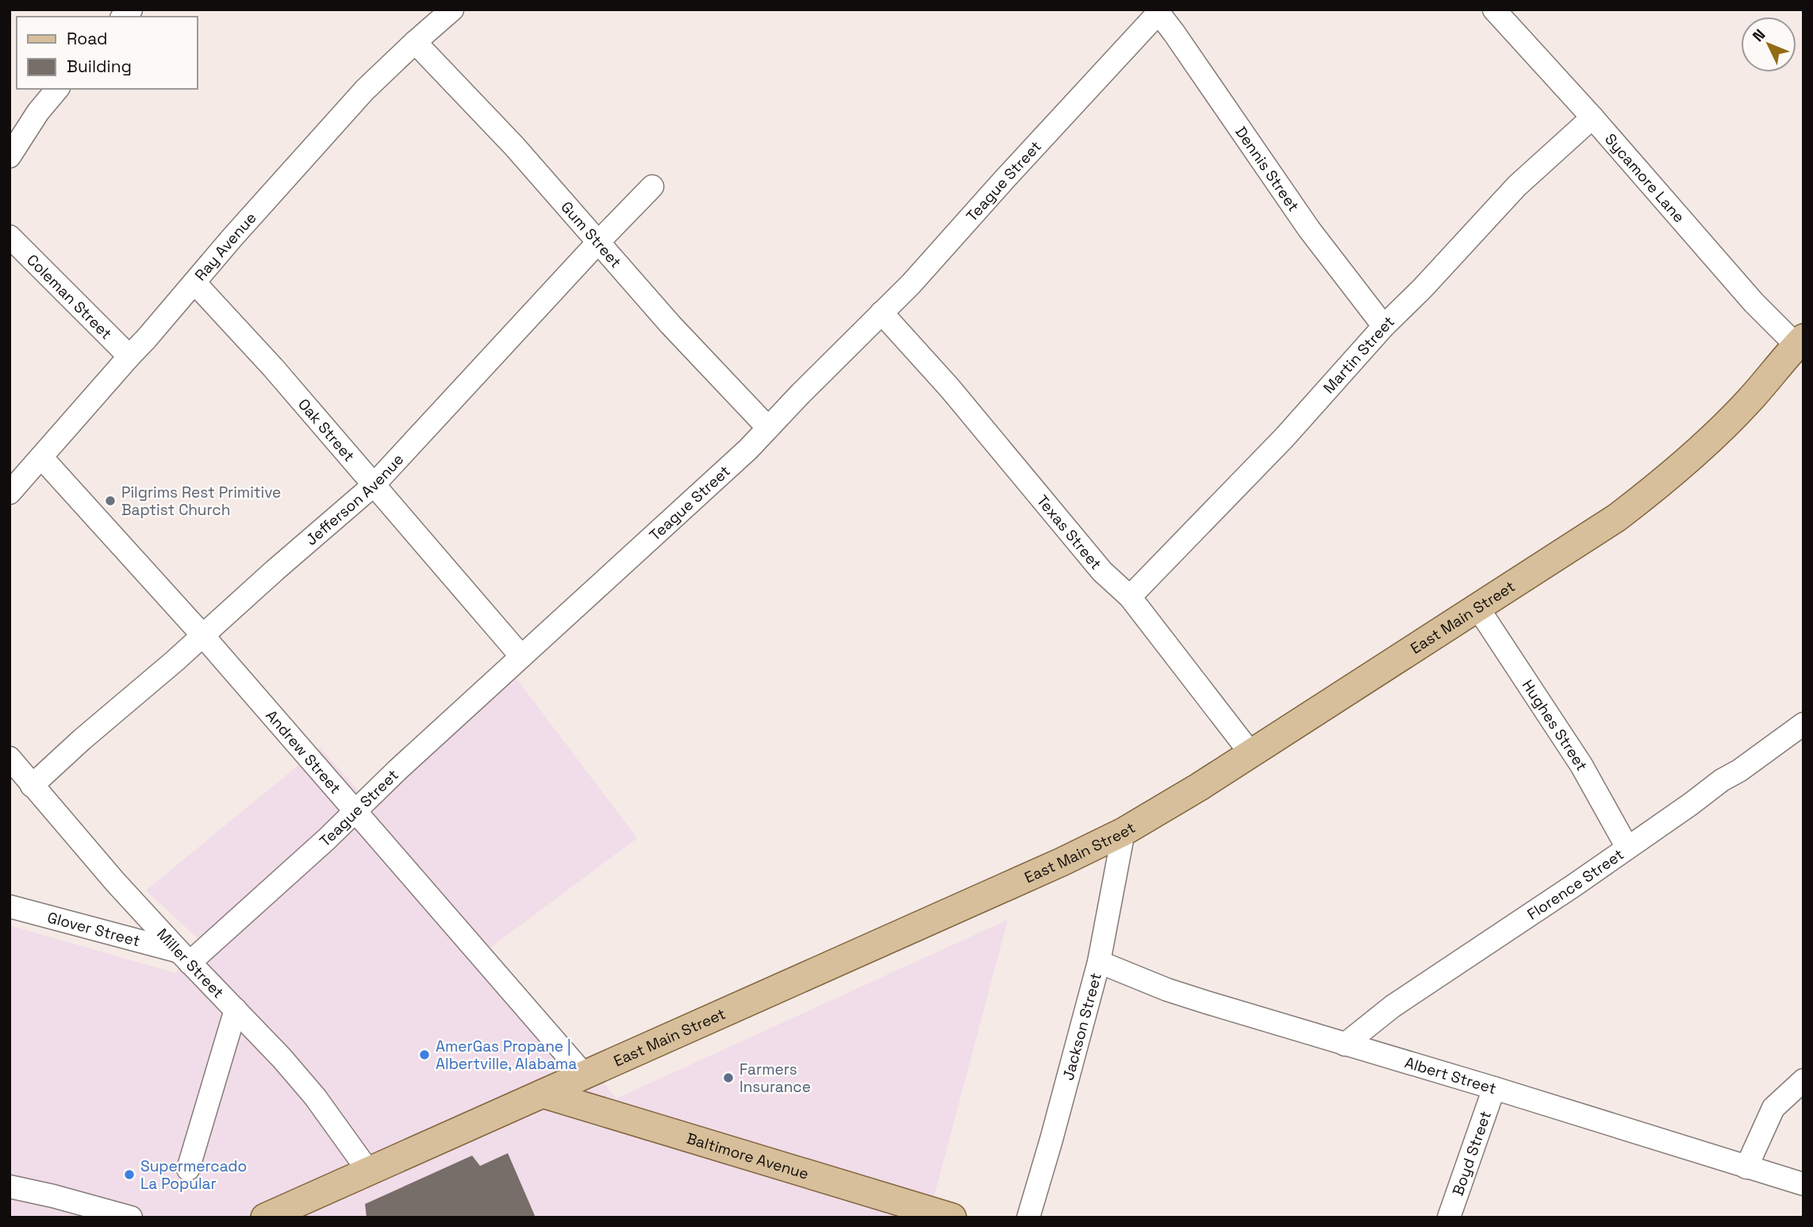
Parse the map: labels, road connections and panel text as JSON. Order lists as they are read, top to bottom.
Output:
{
  "streets": {
    "main road": ["East Main Street", "Baltimore Avenue"],
    "street": [
      "Dennis Street",
      "Sycamore Lane",
      "Teague Street",
      "Gum Street",
      "Ray Avenue",
      "Coleman Street",
      "Martin Street",
      "Oak Street",
      "Jefferson Avenue",
      "Texas Street",
      "Hughes Street",
      "Andrew Street",
      "Florence Street",
      "Glover Street",
      "Miller Street",
      "Jackson Street",
      "Albert Street",
      "Boyd Street"
    ]
  },
  "crossings": [
    ["Dennis Street", "Teague Street"],
    ["Dennis Street", "Martin Street"],
    ["Sycamore Lane", "Martin Street"],
    ["Sycamore Lane", "East Main Street"],
    ["Teague Street", "Gum Street"],
    ["Teague Street", "Oak Street"],
    ["Teague Street", "Texas Street"],
    ["Teague Street", "Andrew Street"],
    ["Teague Street", "Glover Street"],
    ["Teague Street", "Miller Street"],
    ["Gum Street", "Ray Avenue"],
    ["Gum Street", "Jefferson Avenue"],
    ["Ray Avenue", "Coleman Street"],
    ["Ray Avenue", "Oak Street"],
    ["Ray Avenue", "Andrew Street"],
    ["Martin Street", "Texas Street"],
    ["Oak Street", "Jefferson Avenue"],
    ["Jefferson Avenue", "Andrew Street"],
    ["Jefferson Avenue", "Miller Street"],
    ["Texas Street", "East Main Street"],
    ["East Main Street", "Hughes Street"],
    ["East Main Street", "Andrew Street"],
    ["East Main Street", "Miller Street"],
    ["East Main Street", "Jackson Street"],
    ["East Main Street", "Baltimore Avenue"],
    ["Hughes Street", "Florence Street"],
    ["Florence Street", "Albert Street"],
    ["Glover Street", "Miller Street"],
    ["Jackson Street", "Albert Street"],
    ["Albert Street", "Boyd Street"]
  ],
  "places": [
    "Pilgrims Rest Primitive Baptist Church",
    "AmerGas Propane | Albertville, Alabama",
    "Farmers Insurance",
    "Supermercado La Popular"
  ],
  "legend": ["Road", "Building"],
  "north": "top left"
}
